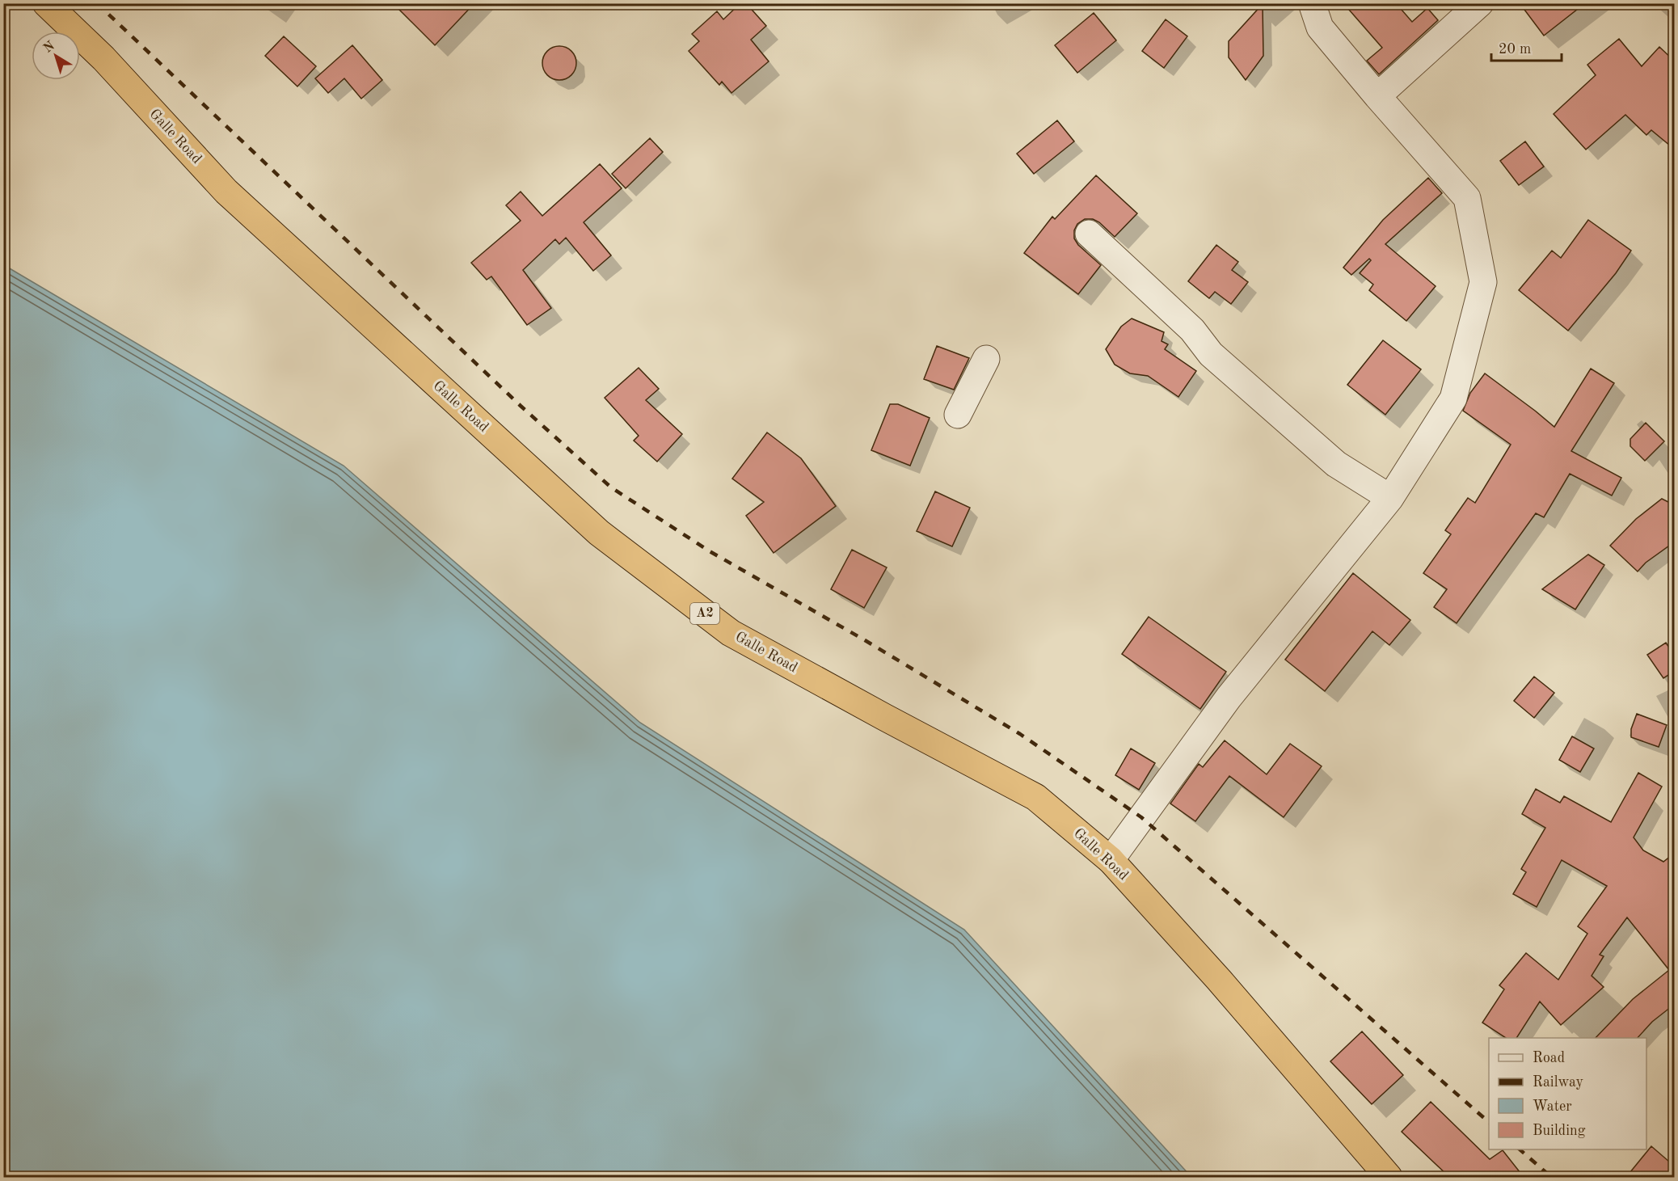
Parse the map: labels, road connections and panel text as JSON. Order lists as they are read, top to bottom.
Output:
{
  "streets": {
    "highway": ["Galle Road", "A2"]
  },
  "legend": [
    "Road",
    "Railway",
    "Water",
    "Building"
  ],
  "scale_bar": "20 m",
  "north": "top left"
}
